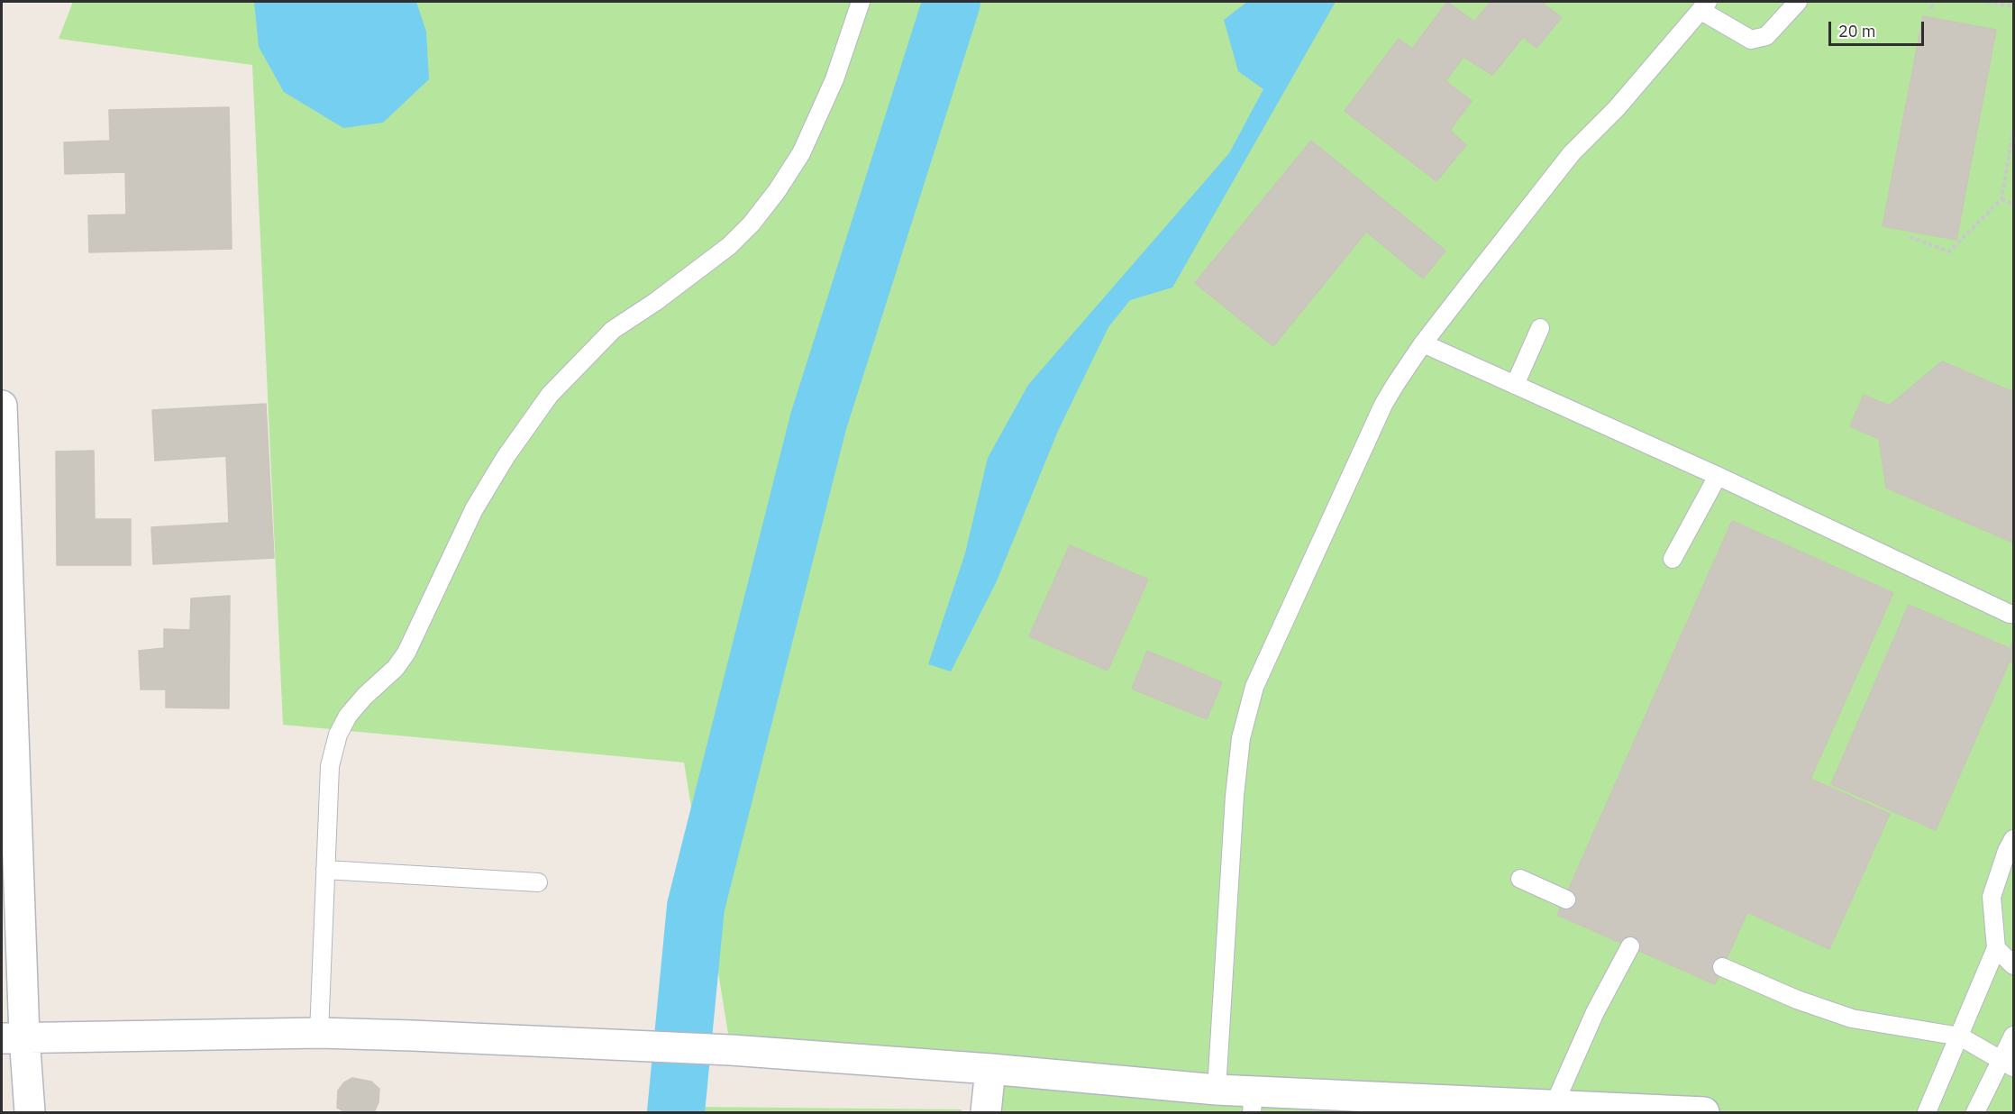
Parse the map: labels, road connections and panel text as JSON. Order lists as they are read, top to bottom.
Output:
{
  "scale_bar": "20 m"
}
